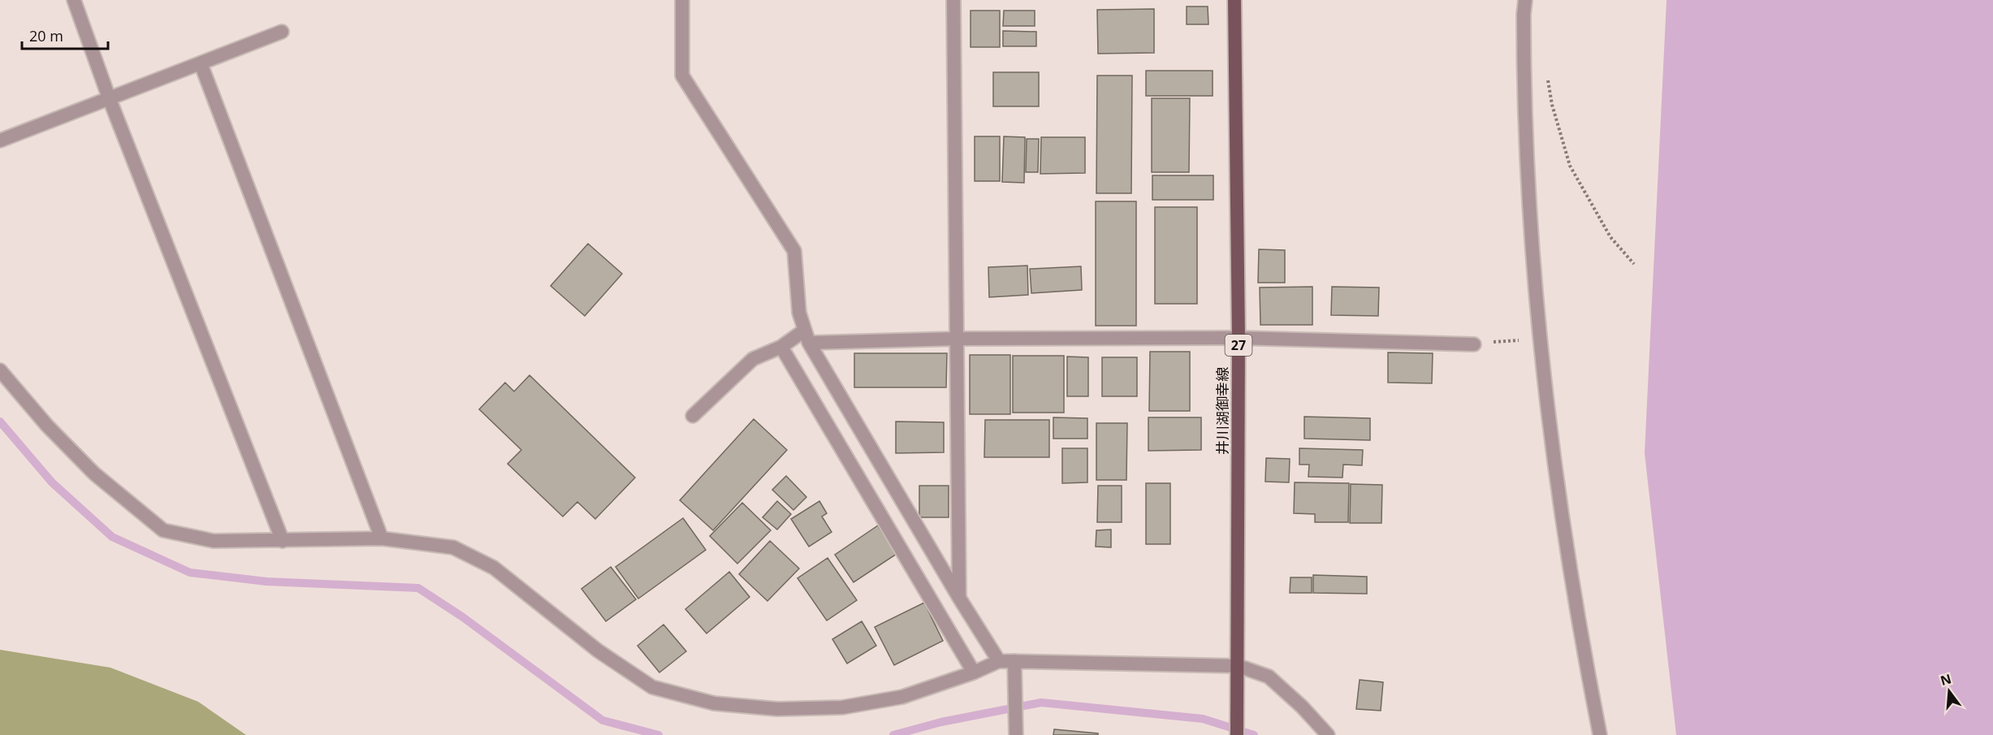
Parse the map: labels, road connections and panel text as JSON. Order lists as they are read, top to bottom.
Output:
{
  "streets": {
    "main road": ["27", "井川湖御幸線"]
  },
  "scale_bar": "20 m",
  "north": "top"
}
